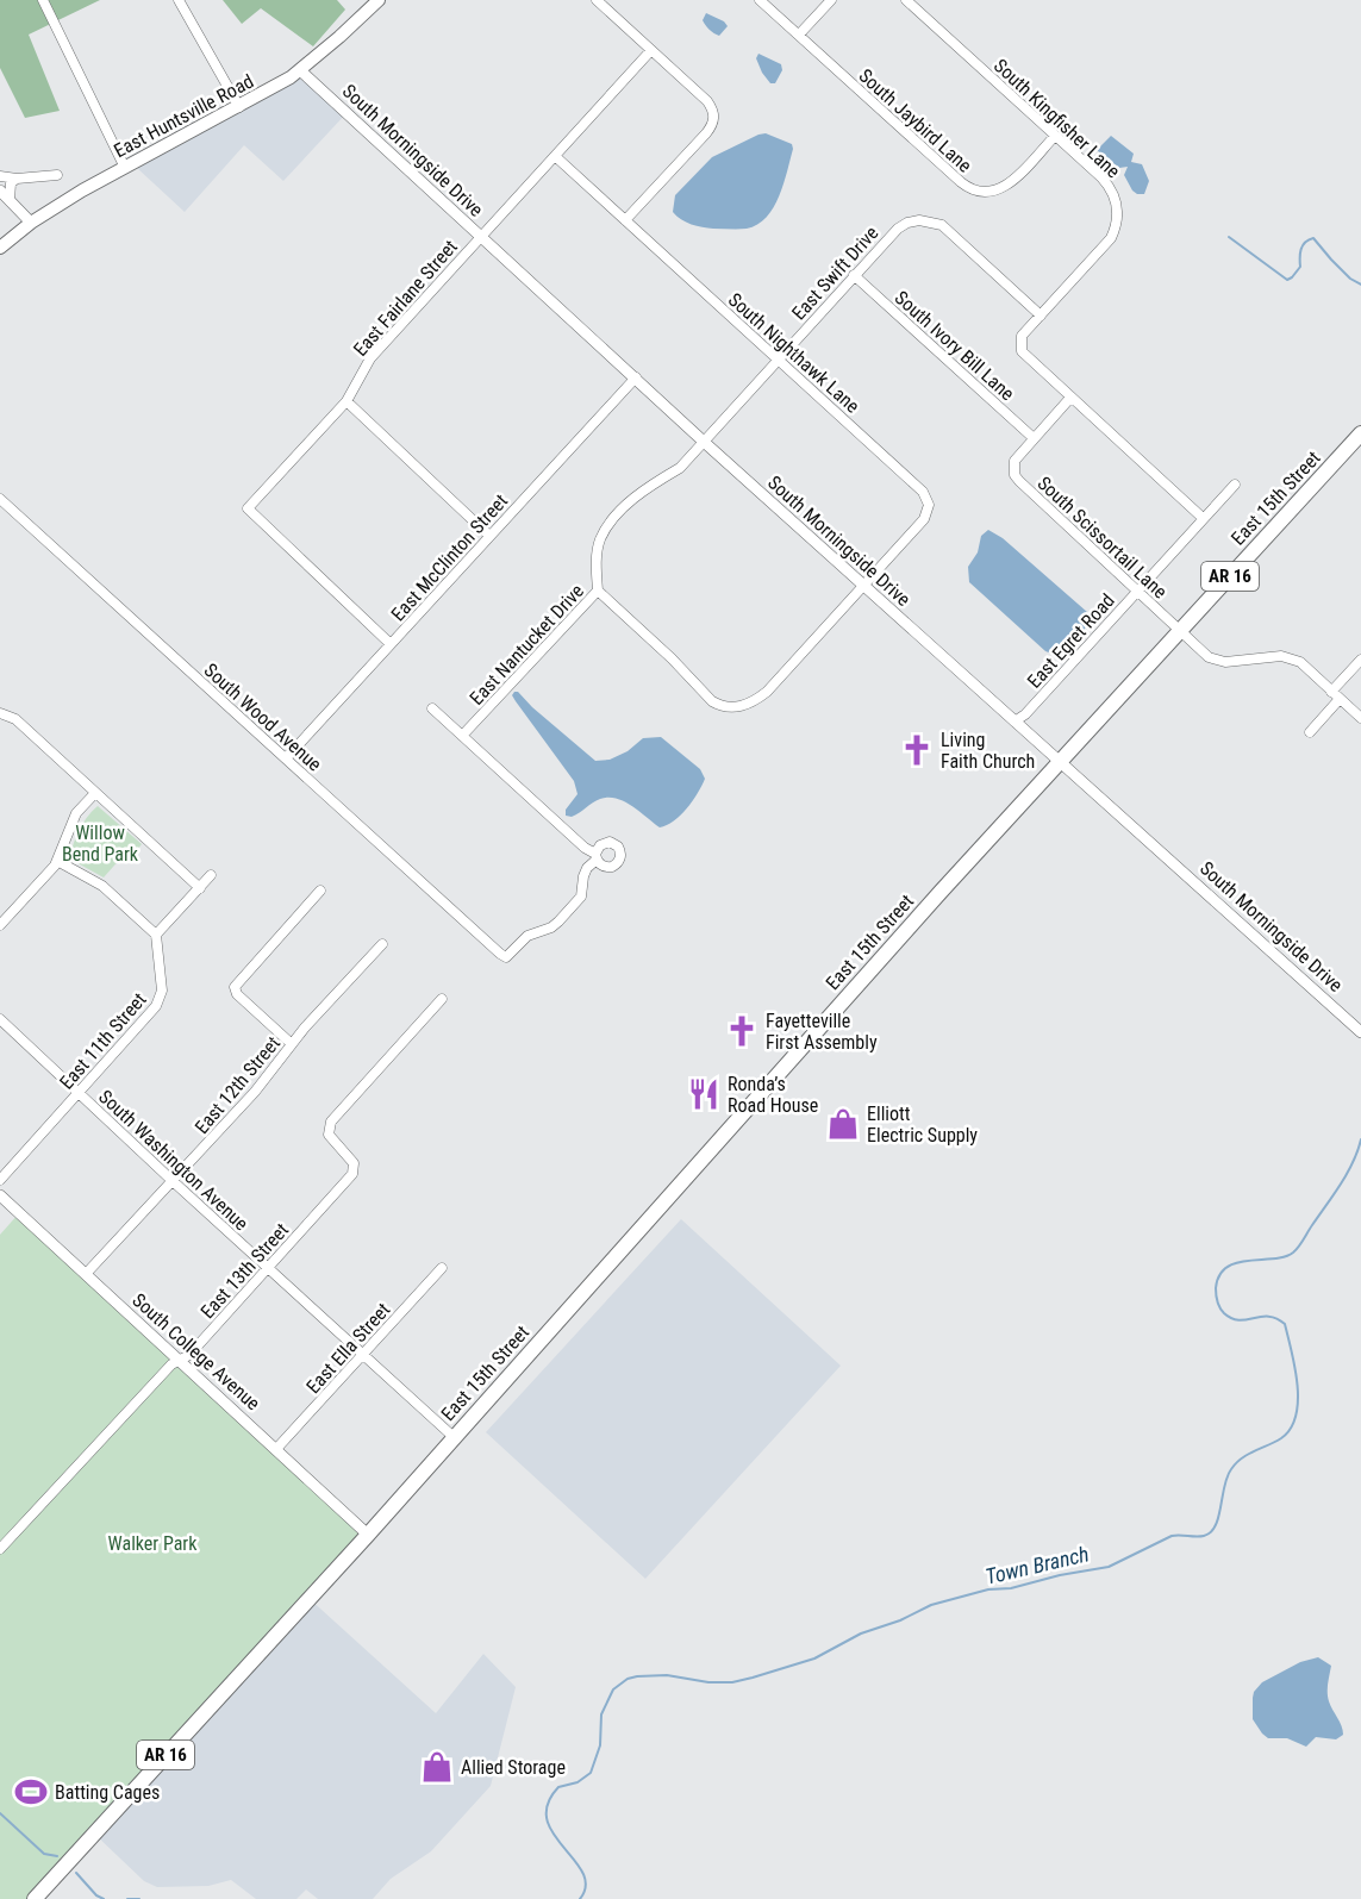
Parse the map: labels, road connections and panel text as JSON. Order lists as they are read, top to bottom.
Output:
{
  "streets": {
    "main road": ["East Huntsville Road", "East 15th Street", "AR 16"],
    "street": [
      "South Kingfisher Lane",
      "South Jaybird Lane",
      "South Morningside Drive",
      "East Swift Drive",
      "East Fairlane Street",
      "South Ivory Bill Lane",
      "South Nighthawk Lane",
      "South Scissortail Lane",
      "East McClinton Street",
      "East Egret Road",
      "East Nantucket Drive",
      "South Wood Avenue",
      "East 11th Street",
      "East 12th Street",
      "South Washington Avenue",
      "East 13th Street",
      "East Ella Street",
      "South College Avenue"
    ]
  },
  "crossings": [
    ["East Huntsville Road", "South Morningside Drive"],
    ["South Kingfisher Lane", "South Jaybird Lane"],
    ["South Kingfisher Lane", "East Swift Drive"],
    ["South Kingfisher Lane", "South Scissortail Lane"],
    ["South Kingfisher Lane", "East Egret Road"],
    ["South Morningside Drive", "East Swift Drive"],
    ["South Morningside Drive", "East Fairlane Street"],
    ["South Morningside Drive", "South Nighthawk Lane"],
    ["South Morningside Drive", "East 15th Street"],
    ["South Morningside Drive", "East McClinton Street"],
    ["South Morningside Drive", "East Egret Road"],
    ["South Morningside Drive", "East Nantucket Drive"],
    ["East Swift Drive", "South Ivory Bill Lane"],
    ["East Swift Drive", "South Nighthawk Lane"],
    ["East Swift Drive", "East Nantucket Drive"],
    ["East Fairlane Street", "South Nighthawk Lane"],
    ["East Fairlane Street", "East McClinton Street"],
    ["South Ivory Bill Lane", "South Scissortail Lane"],
    ["East 15th Street", "South Scissortail Lane"],
    ["East 15th Street", "South Washington Avenue"],
    ["East 15th Street", "South College Avenue"],
    ["South Scissortail Lane", "East Egret Road"],
    ["East McClinton Street", "South Wood Avenue"],
    ["East Nantucket Drive", "South Wood Avenue"],
    ["East 11th Street", "South Washington Avenue"],
    ["East 12th Street", "South Washington Avenue"],
    ["East 12th Street", "South College Avenue"],
    ["South Washington Avenue", "East 13th Street"],
    ["South Washington Avenue", "East Ella Street"],
    ["East 13th Street", "South College Avenue"],
    ["East Ella Street", "South College Avenue"]
  ],
  "water": ["Town Branch"],
  "parks": ["Willow Bend Park", "Walker Park"],
  "places": {
    "church": ["Living Faith Church", "Fayetteville First Assembly"],
    "restaurant": ["Ronda’s Road House"],
    "shop": ["Elliott Electric Supply", "Allied Storage"],
    "sports": ["Batting Cages"]
  }
}
